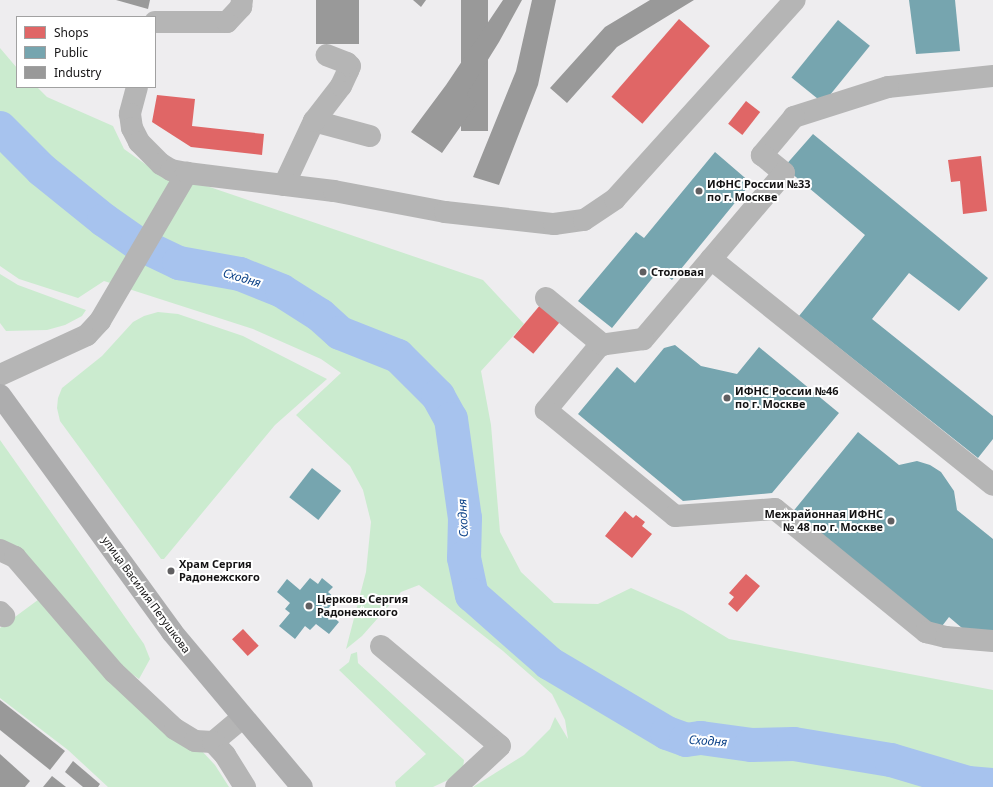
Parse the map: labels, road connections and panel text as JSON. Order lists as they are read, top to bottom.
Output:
{
  "streets": {
    "main road": ["улица Василия Петушкова"]
  },
  "water": ["Сходня"],
  "places": [
    "ИФНС России №33 по г. Москве",
    "Столовая",
    "ИФНС России №46 по г. Москве",
    "Межрайонная ИФНС № 48 по г. Москве",
    "Храм Сергия Радонежского",
    "Церковь Сергия Радонежского"
  ],
  "legend": ["Shops", "Public", "Industry"]
}
